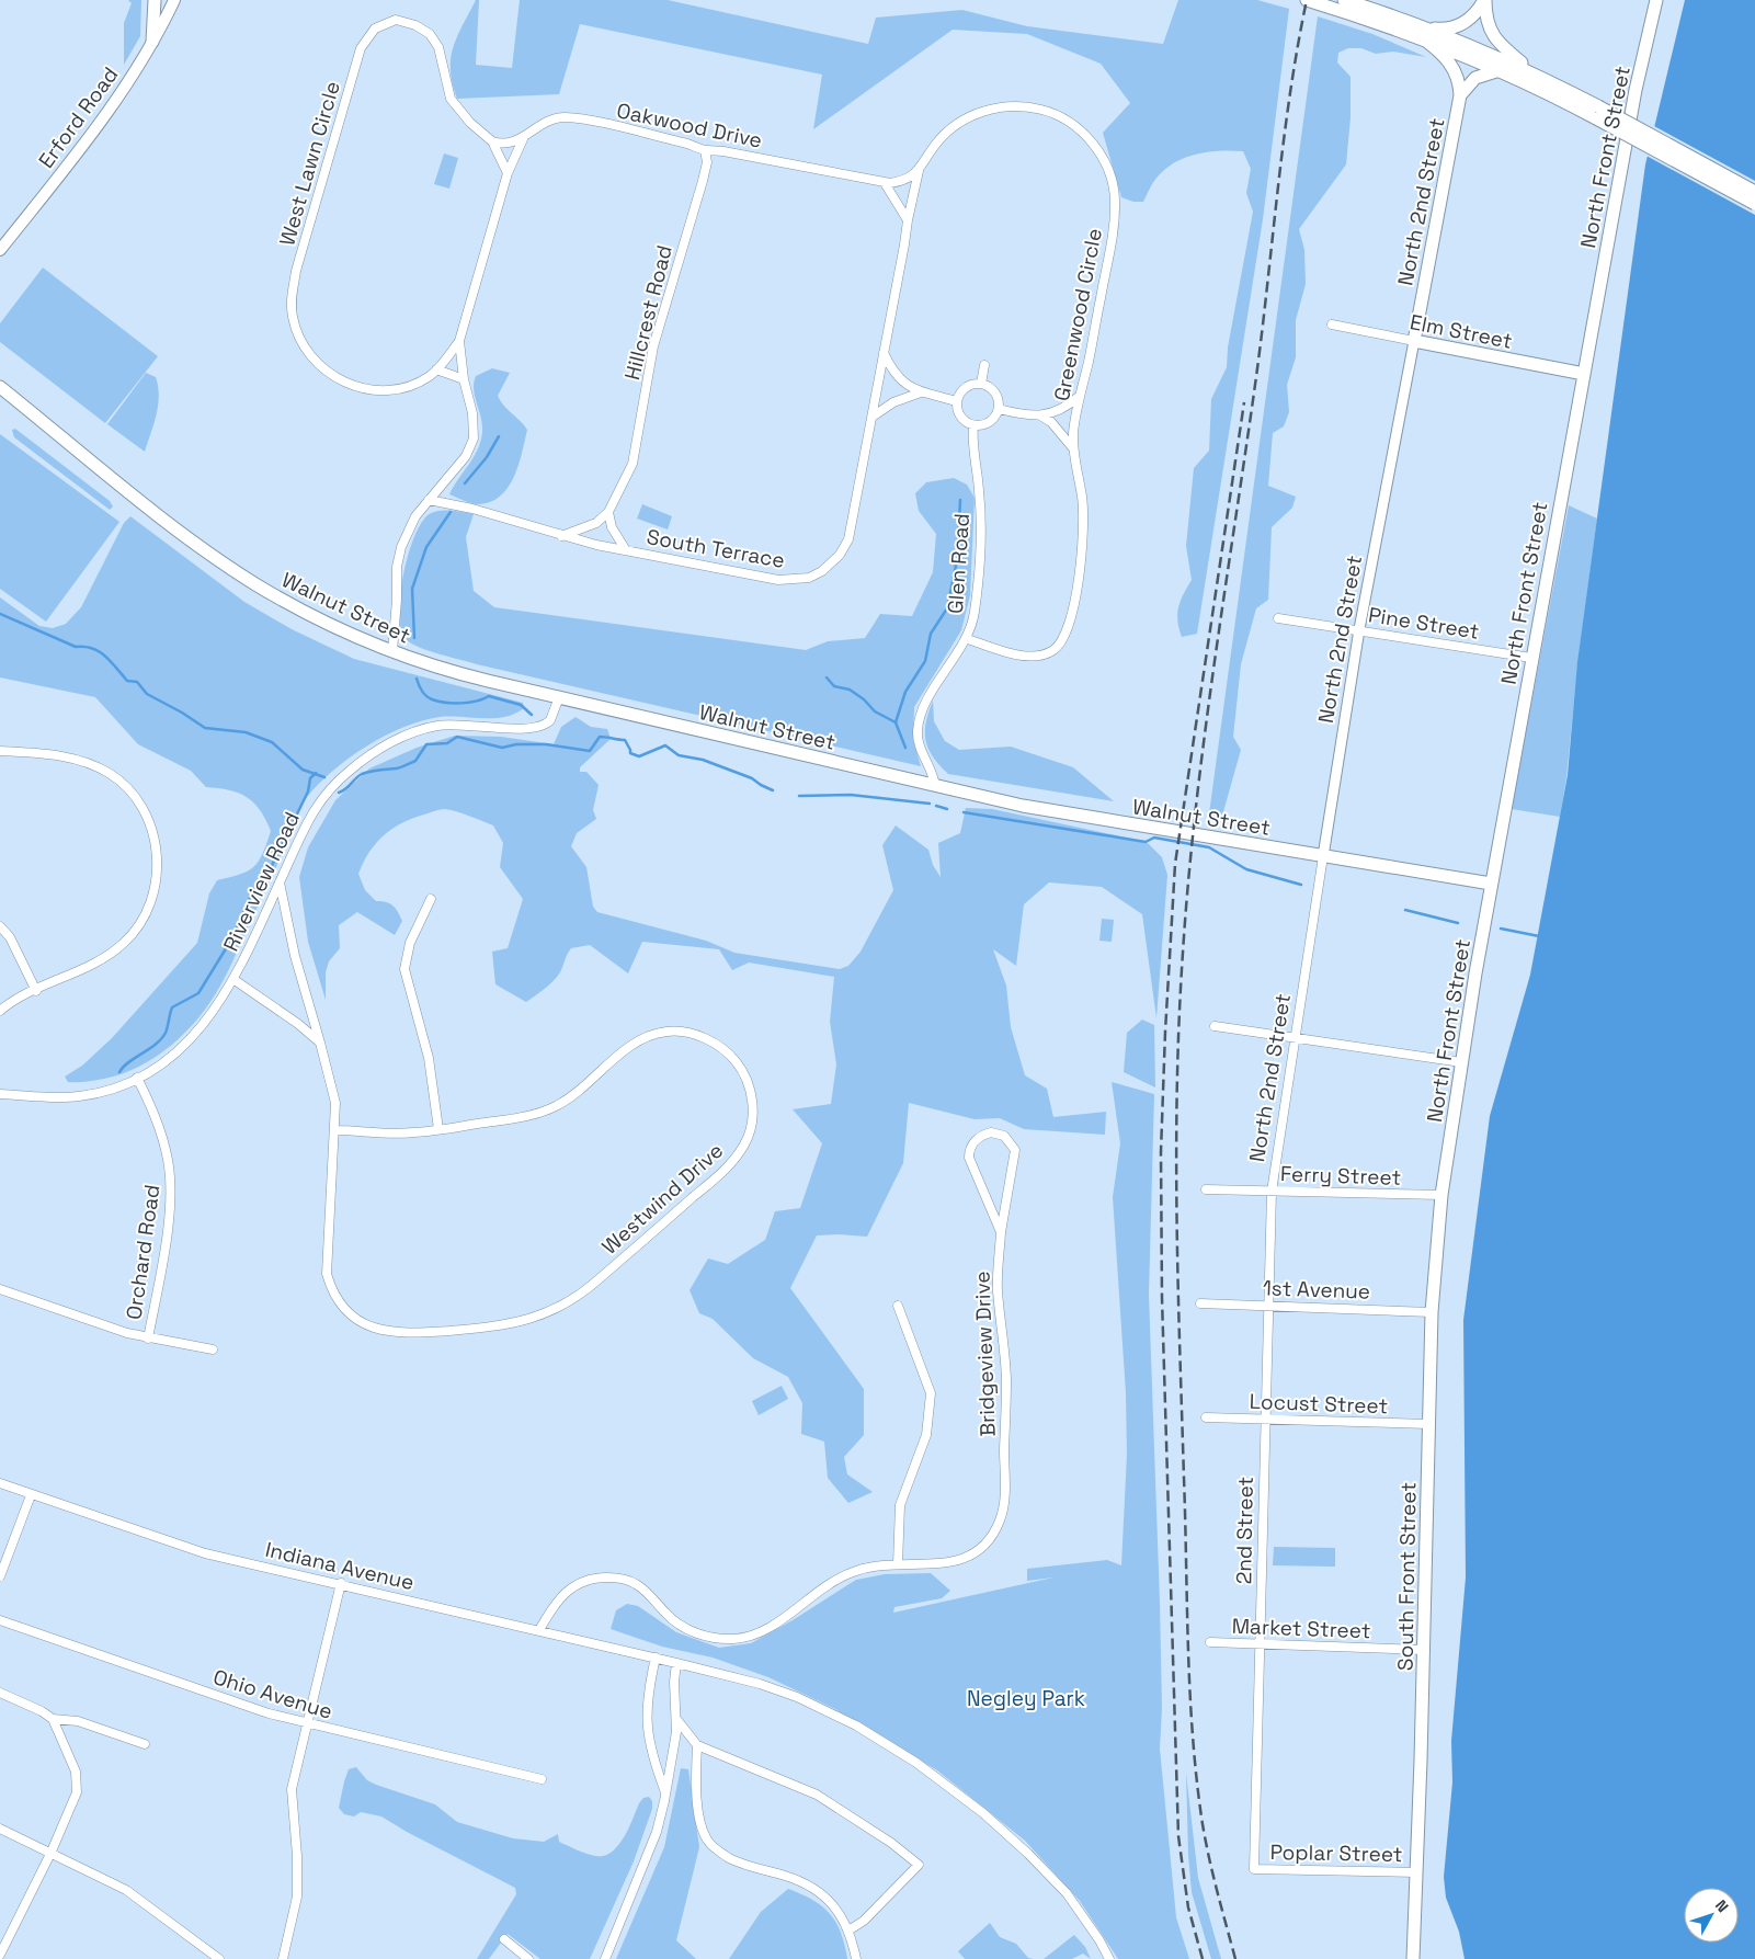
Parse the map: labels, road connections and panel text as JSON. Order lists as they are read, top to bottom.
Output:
{
  "streets": {
    "main road": [
      "Erford Road",
      "North Front Street",
      "North 2nd Street",
      "Elm Street",
      "Walnut Street",
      "South Front Street"
    ],
    "street": [
      "Oakwood Drive",
      "West Lawn Circle",
      "Hillcrest Road",
      "Greenwood Circle",
      "South Terrace",
      "Glen Road",
      "Pine Street",
      "Riverview Road",
      "Ferry Street",
      "Westwind Drive",
      "Orchard Road",
      "1st Avenue",
      "Bridgeview Drive",
      "Locust Street",
      "2nd Street",
      "Indiana Avenue",
      "Market Street",
      "Ohio Avenue",
      "Poplar Street"
    ]
  },
  "crossings": [
    ["Oakwood Drive", "West Lawn Circle"],
    ["Oakwood Drive", "Hillcrest Road"],
    ["North Front Street", "Elm Street"],
    ["North Front Street", "Walnut Street"],
    ["North Front Street", "Pine Street"],
    ["North Front Street", "Ferry Street"],
    ["North Front Street", "South Front Street"],
    ["North 2nd Street", "Elm Street"],
    ["North 2nd Street", "Walnut Street"],
    ["North 2nd Street", "Pine Street"],
    ["North 2nd Street", "Ferry Street"],
    ["North 2nd Street", "2nd Street"],
    ["Greenwood Circle", "South Terrace"],
    ["Greenwood Circle", "Glen Road"],
    ["Glen Road", "Walnut Street"],
    ["Walnut Street", "Riverview Road"],
    ["Riverview Road", "Westwind Drive"],
    ["Riverview Road", "Orchard Road"],
    ["Ferry Street", "2nd Street"],
    ["Ferry Street", "South Front Street"],
    ["1st Avenue", "2nd Street"],
    ["1st Avenue", "South Front Street"],
    ["Bridgeview Drive", "Indiana Avenue"],
    ["Locust Street", "2nd Street"],
    ["Locust Street", "South Front Street"],
    ["2nd Street", "Market Street"],
    ["2nd Street", "Poplar Street"],
    ["South Front Street", "Market Street"],
    ["South Front Street", "Poplar Street"]
  ],
  "parks": ["Negley Park"],
  "north": "top right"
}
